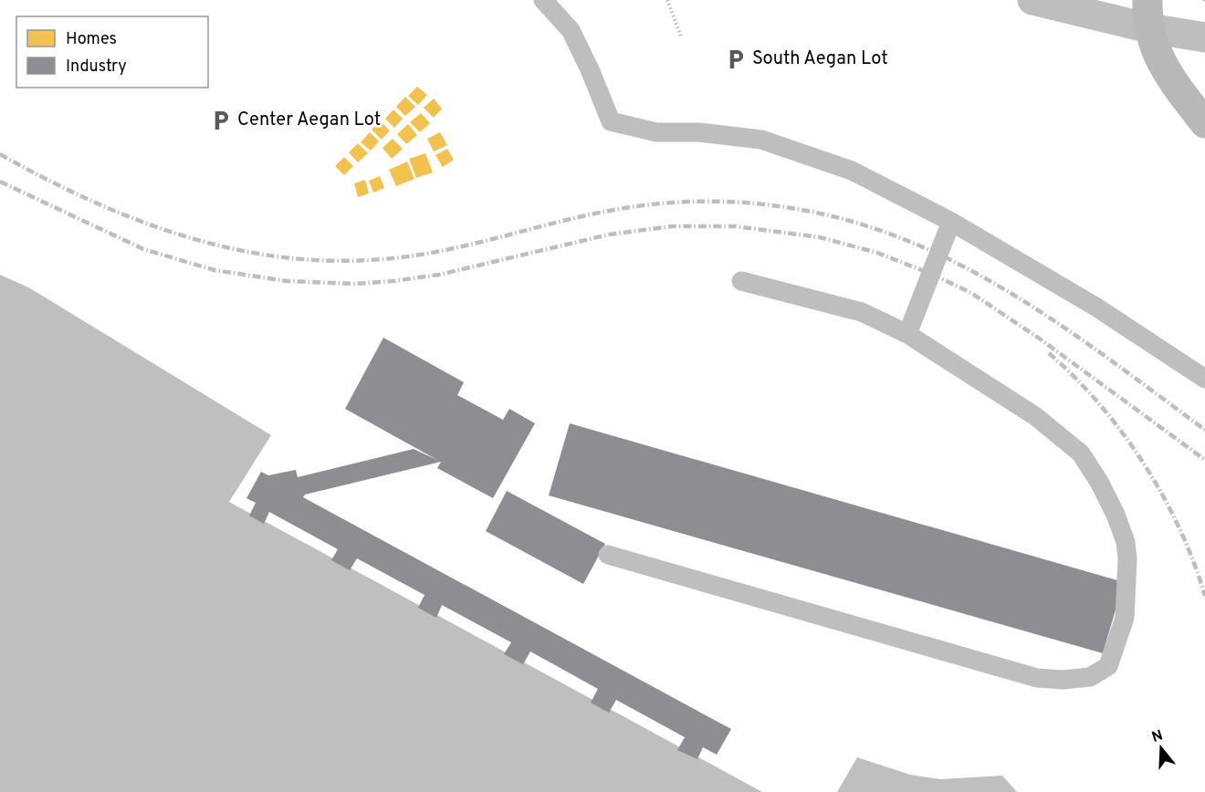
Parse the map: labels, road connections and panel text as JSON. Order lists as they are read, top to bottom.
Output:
{
  "places": {
    "parking": ["South Aegan Lot", "Center Aegan Lot"]
  },
  "legend": ["Homes", "Industry"],
  "north": "top"
}
